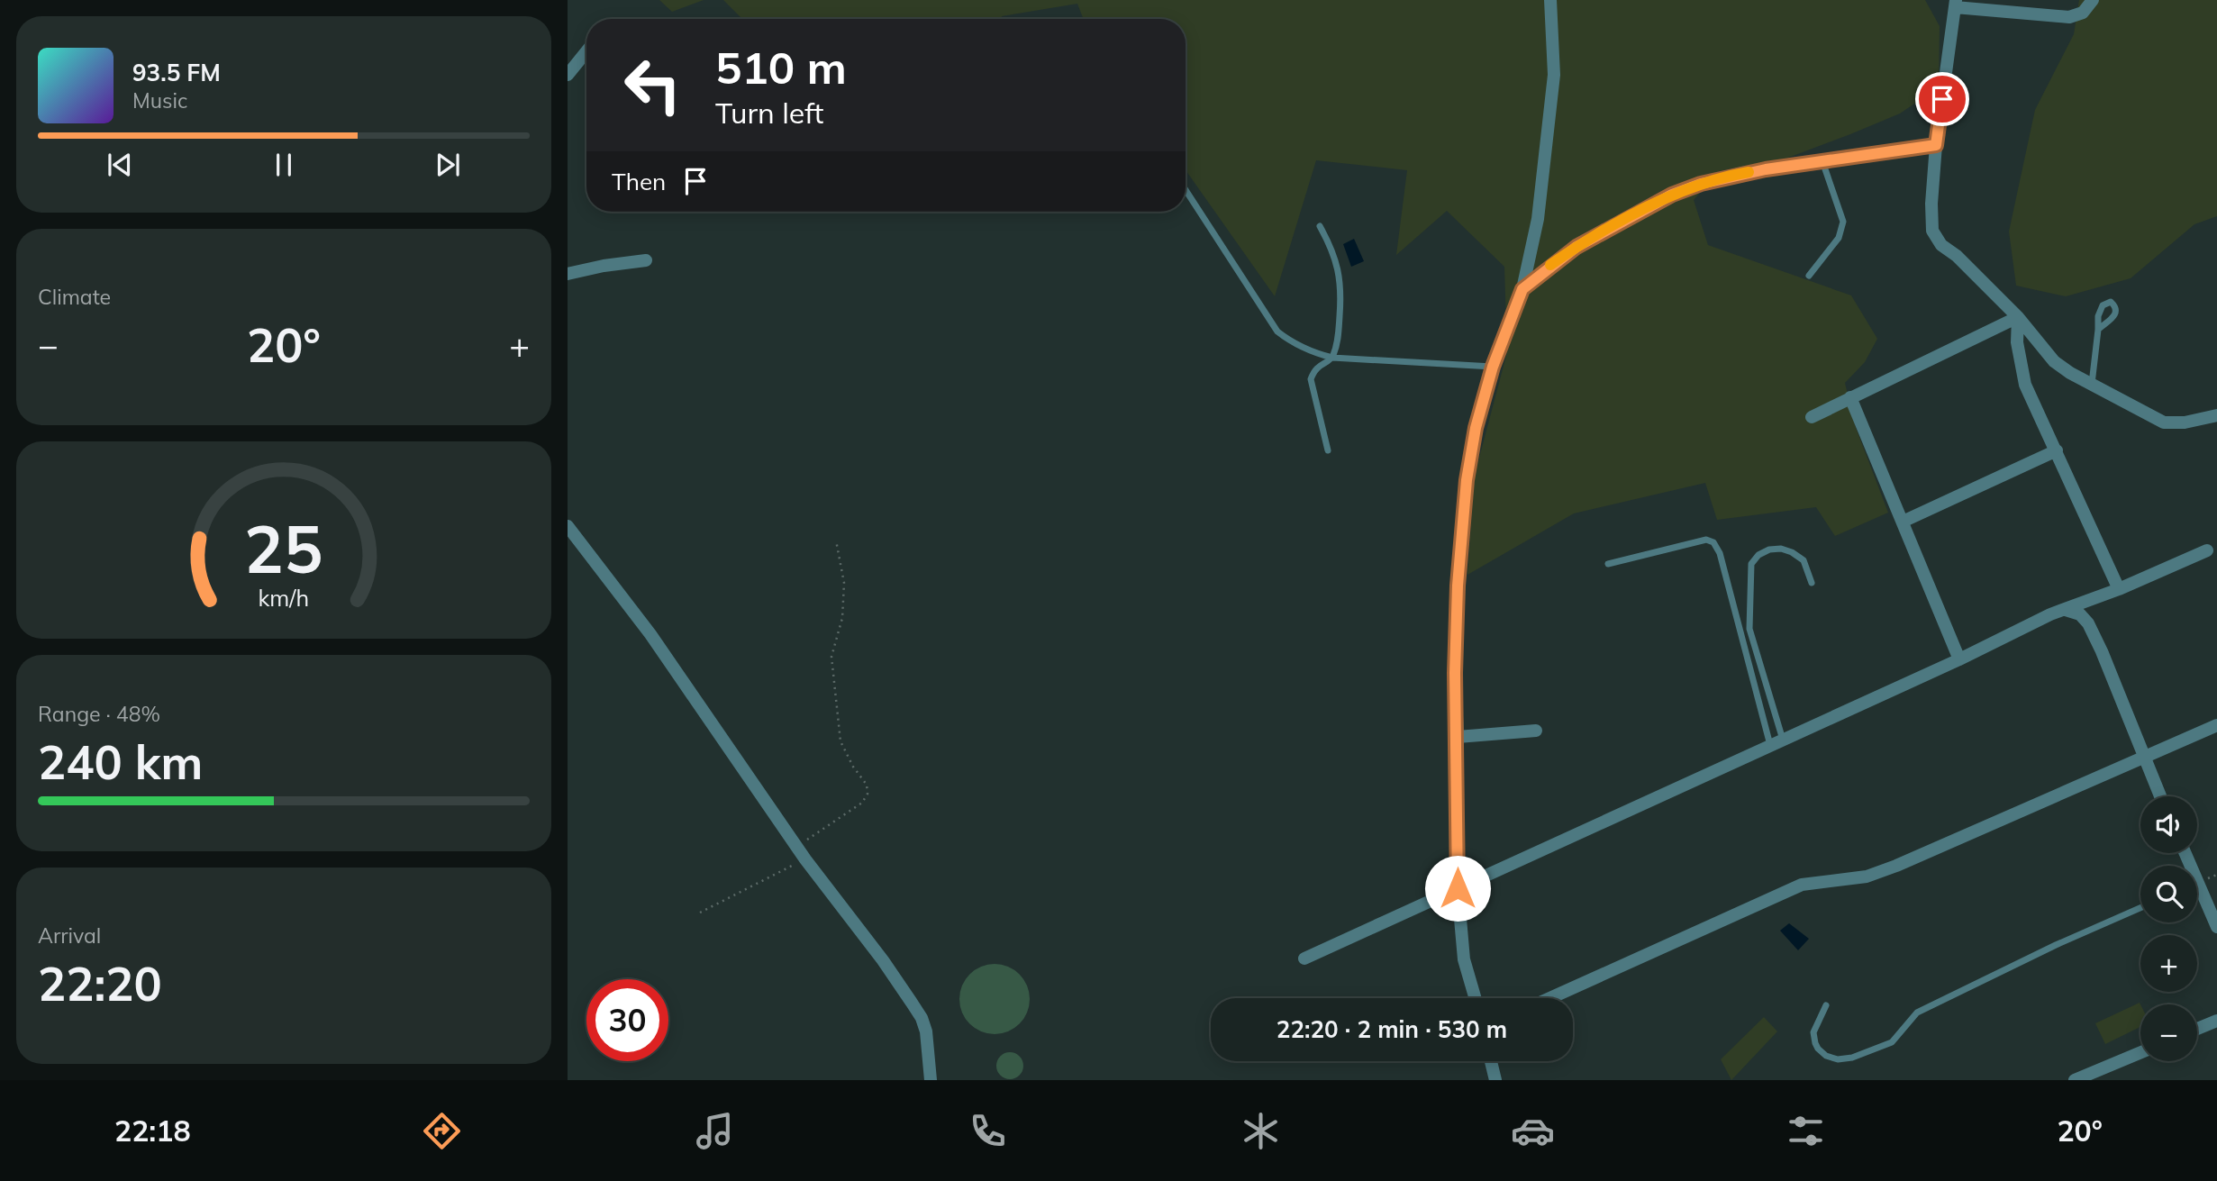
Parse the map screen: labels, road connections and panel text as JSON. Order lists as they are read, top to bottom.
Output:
{
  "page": {
    "turn": ["510 m", "Turn left"],
    "song": ["93.5 FM", "Music"],
    "then": "Then",
    "tile": [
      "Climate",
      ["Range · 48%", "240 km"],
      ["Arrival", "22:20"]
    ],
    "heat": ["−", "20°", "+"],
    "map_buttons": ["+", "−"],
    "limit": "30",
    "trip": "22:20 · 2 min · 530 m",
    "tabs": ["22:18", "20°"],
    "gauge": ["25", "km/h"]
  }
}
